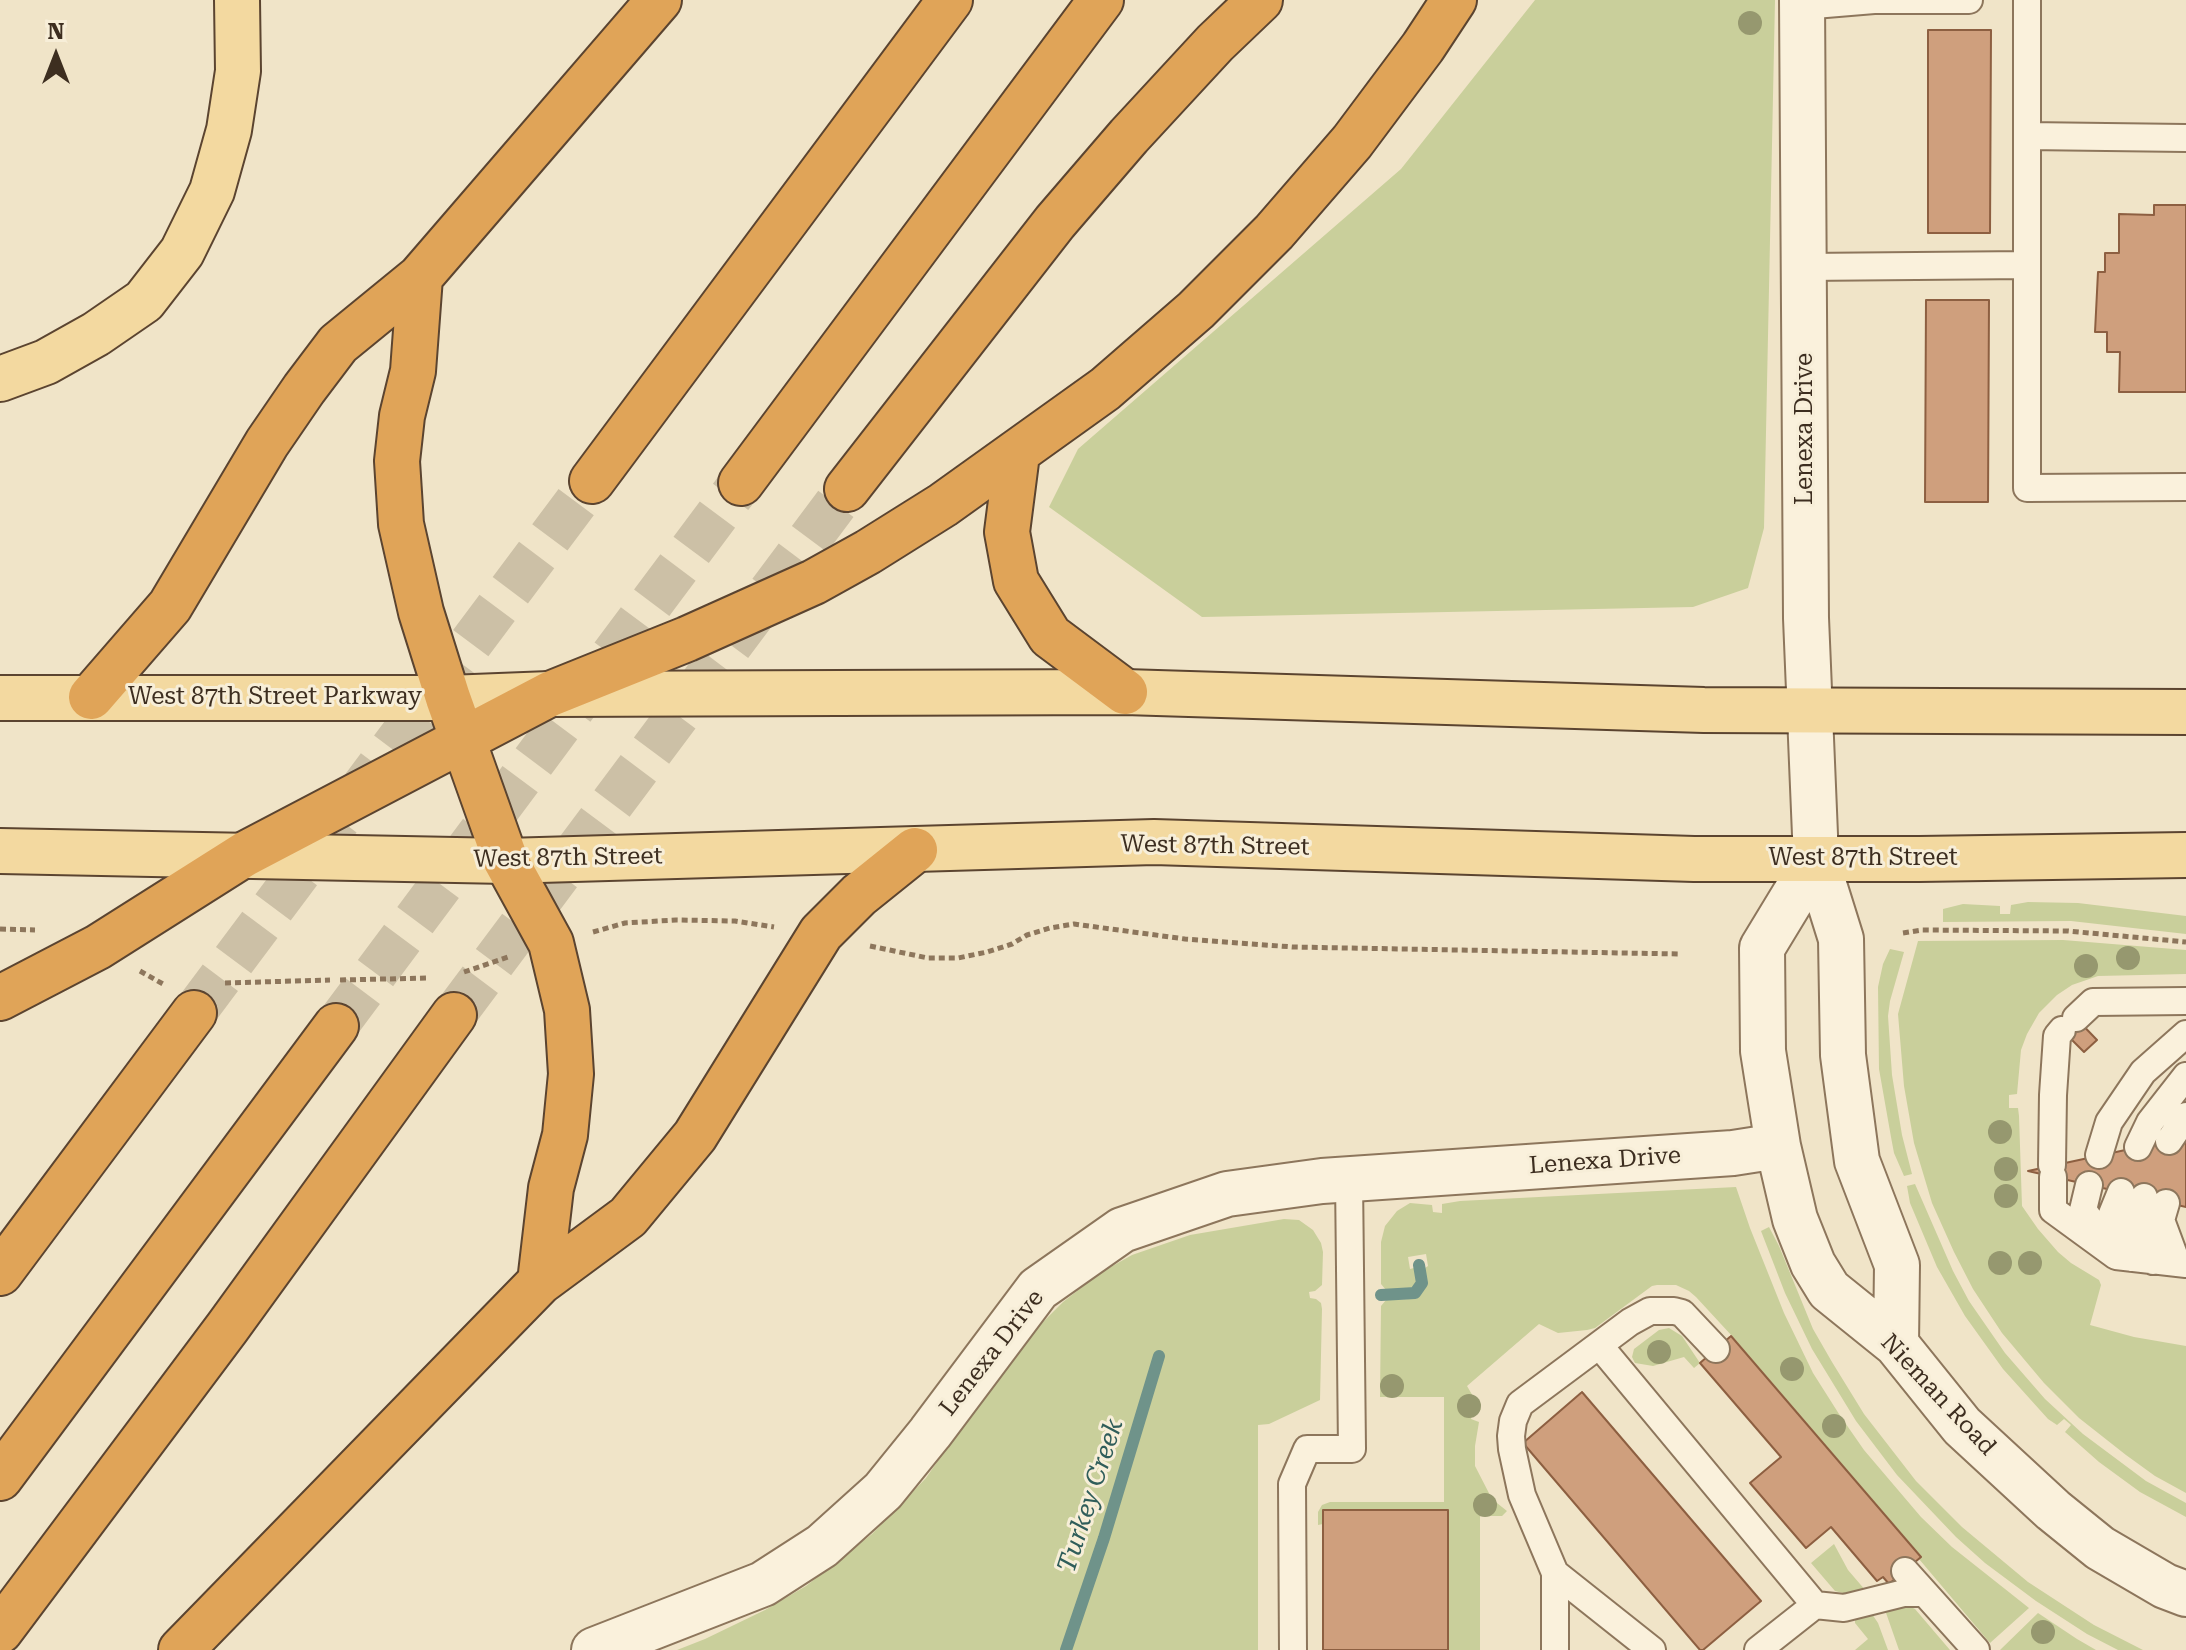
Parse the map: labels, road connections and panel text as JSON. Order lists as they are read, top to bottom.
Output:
{
  "streets": {
    "main road": ["West 87th Street Parkway", "West 87th Street"],
    "street": ["Lenexa Drive", "Nieman Road"]
  },
  "crossings": [
    ["Lenexa Drive", "West 87th Street"],
    ["Lenexa Drive", "Nieman Road"],
    ["West 87th Street", "Nieman Road"]
  ],
  "water": ["Turkey Creek"],
  "north": "top"
}
